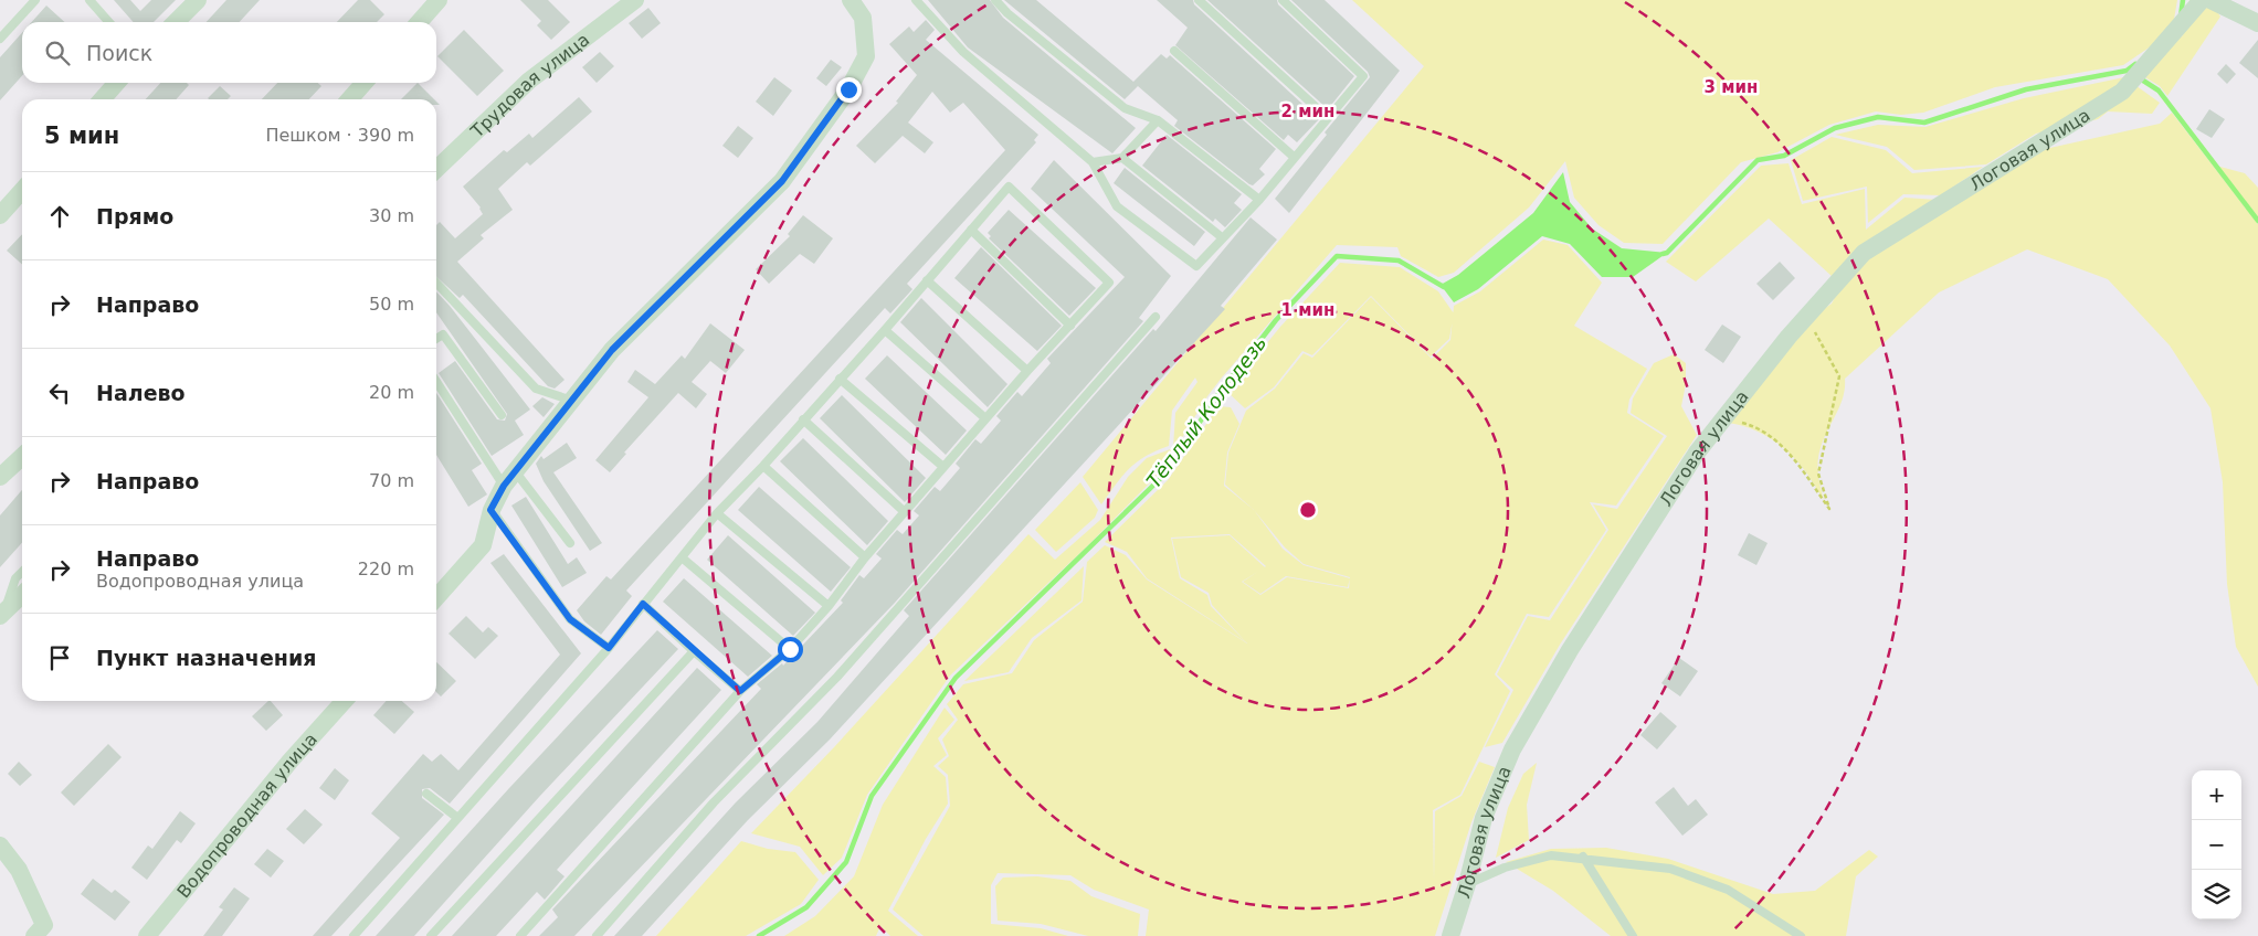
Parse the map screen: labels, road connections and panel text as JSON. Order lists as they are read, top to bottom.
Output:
{
  "streets": {
    "street": ["Трудовая улица", "Логовая улица", "Водопроводная улица"]
  },
  "water": ["Тёплый Колодезь"],
  "page": {
    "search": "Поиск",
    "heading": ["5 мин", "Пешком · 390 m"],
    "list": [
      ["Прямо", "30 m"],
      ["Направо", "50 m"],
      ["Налево", "20 m"],
      ["Направо", "70 m"],
      ["Направо", "Водопроводная улица", "220 m"],
      "Пункт назначения"
    ],
    "map_buttons": ["+", "−"]
  },
  "rings": ["3 мин", "2 мин", "1 мин"]
}
